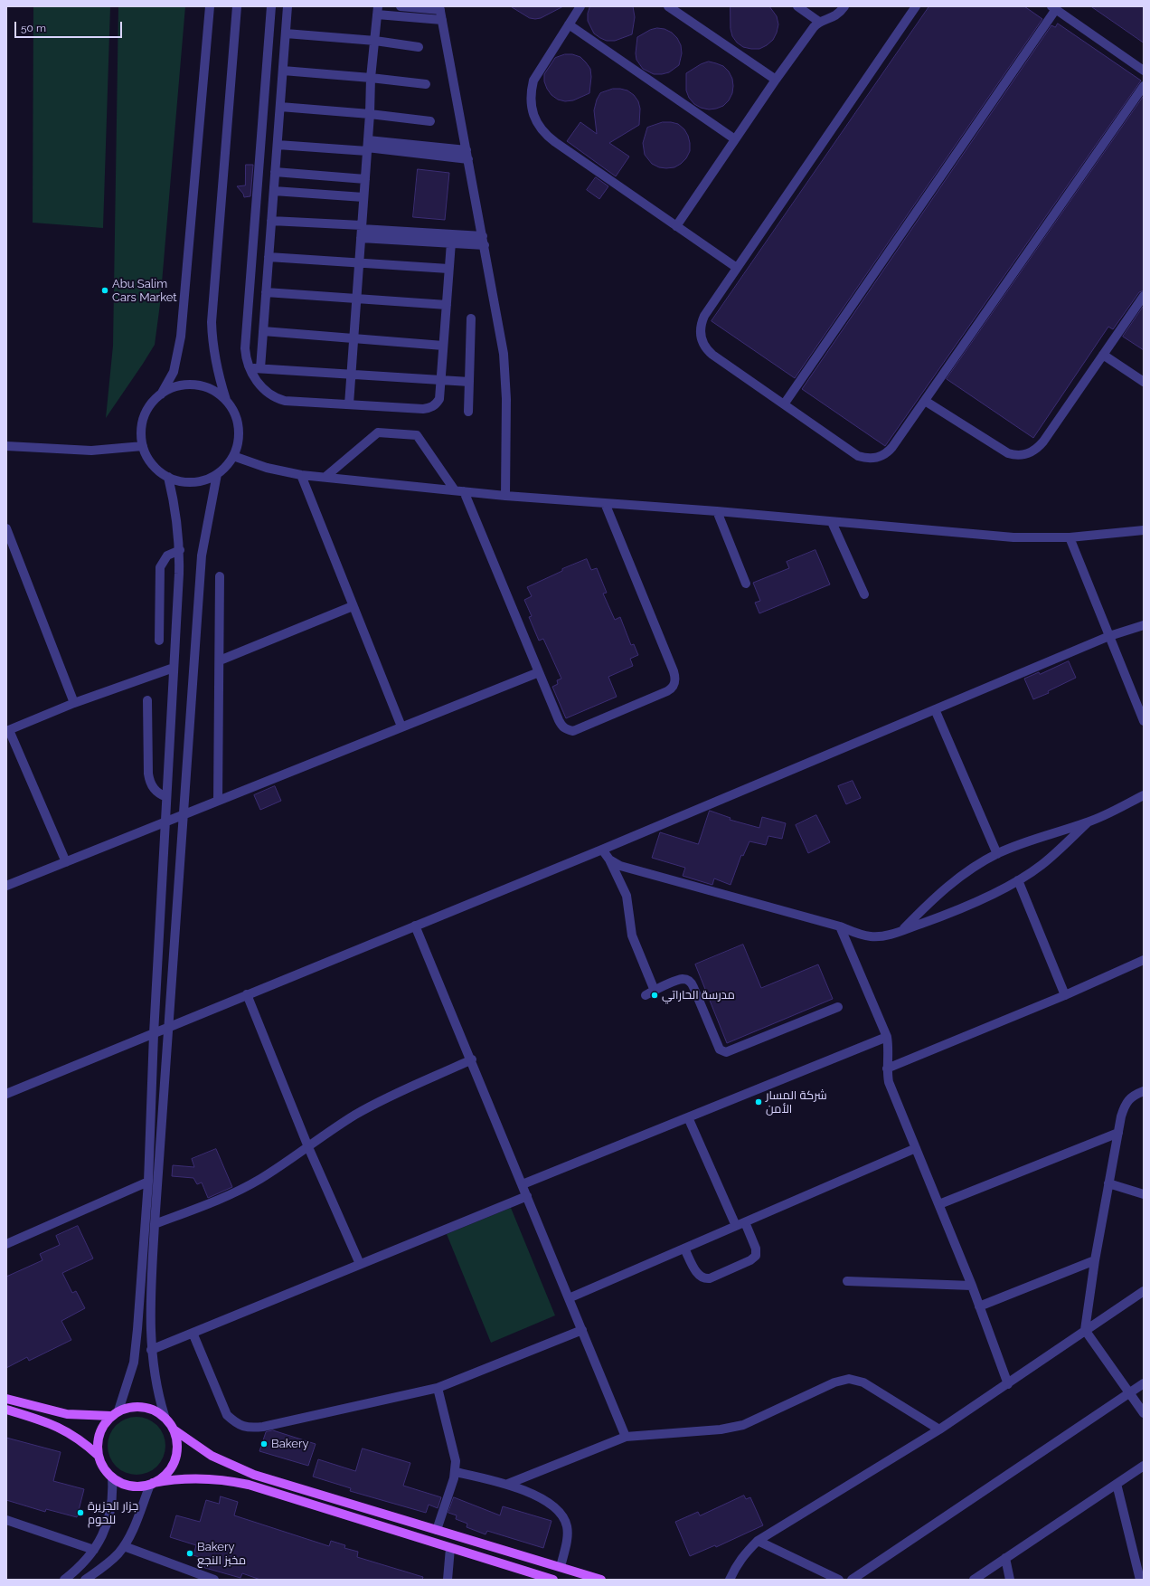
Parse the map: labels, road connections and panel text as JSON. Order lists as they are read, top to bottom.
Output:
{
  "places": [
    "Abu Salim Cars Market",
    "مدرسة الحاراتي",
    "شركة المسار الأمن",
    "Bakery",
    "جزار الجزيرة للحوم",
    "Bakery مخبز النجع"
  ],
  "scale_bar": "50 m"
}
